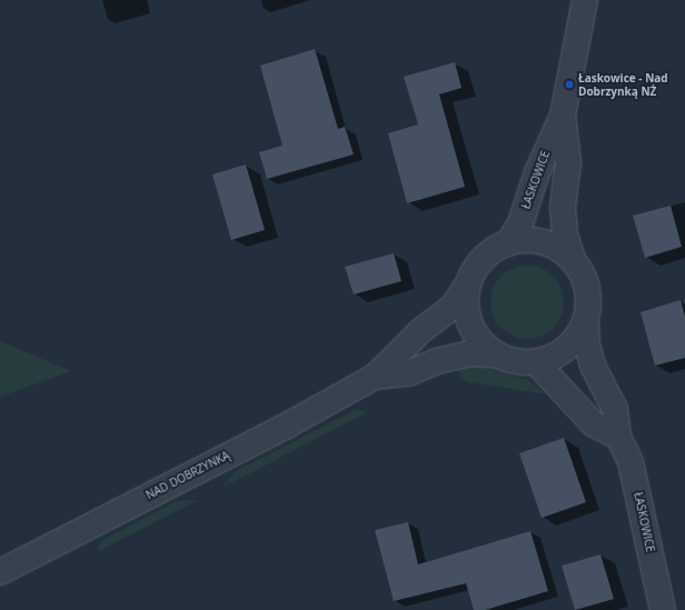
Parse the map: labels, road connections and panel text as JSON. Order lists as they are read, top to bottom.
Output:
{
  "streets": {
    "street": ["ŁASKOWICE", "NAD DOBRZYNKĄ"]
  },
  "crossings": [
    ["ŁASKOWICE", "NAD DOBRZYNKĄ"]
  ],
  "places": ["Łaskowice - Nad Dobrzynką NŻ"]
}
